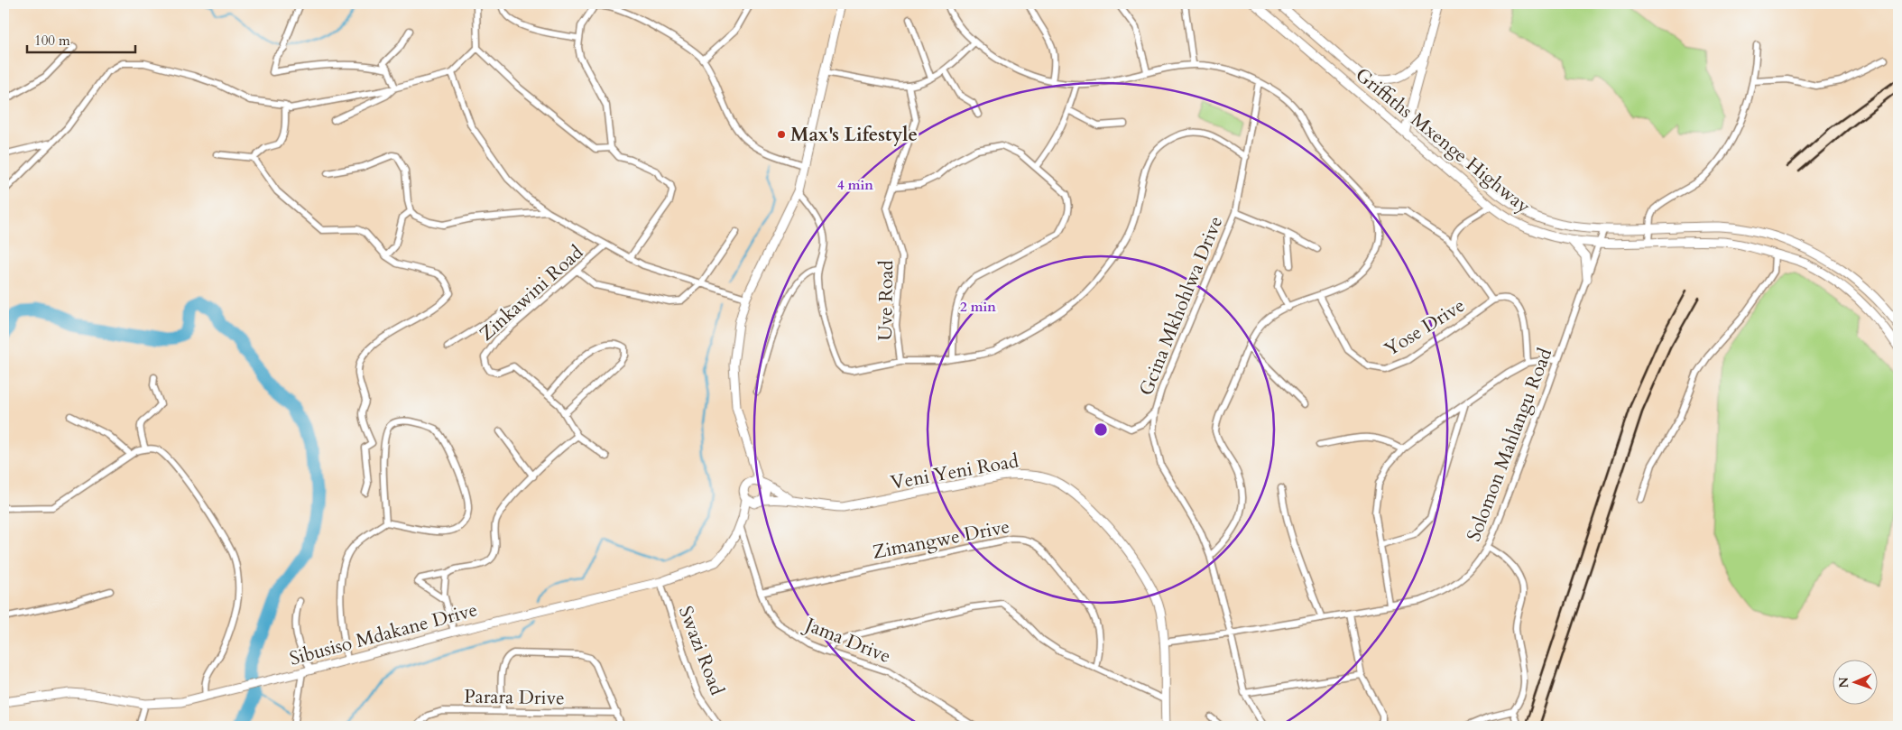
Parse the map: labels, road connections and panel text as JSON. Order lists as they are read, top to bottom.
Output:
{
  "streets": {
    "street": [
      "Griffiths Mxenge Highway",
      "Zinkawini Road",
      "Uve Road",
      "Gcina Mkhohlwa Drive",
      "Yose Drive",
      "Solomon Mahlangu Road",
      "Veni Yeni Road",
      "Zimangwe Drive",
      "Sibusiso Mdakane Drive",
      "Jama Drive",
      "Swazi Road",
      "Parara Drive"
    ]
  },
  "crossings": [
    ["Griffiths Mxenge Highway", "Solomon Mahlangu Road"],
    ["Gcina Mkhohlwa Drive", "Solomon Mahlangu Road"],
    ["Solomon Mahlangu Road", "Veni Yeni Road"],
    ["Veni Yeni Road", "Sibusiso Mdakane Drive"],
    ["Zimangwe Drive", "Jama Drive"],
    ["Sibusiso Mdakane Drive", "Jama Drive"],
    ["Sibusiso Mdakane Drive", "Swazi Road"]
  ],
  "places": ["Max's Lifestyle"],
  "scale_bar": "100 m",
  "north": "left",
  "rings": ["4 min", "2 min"]
}
